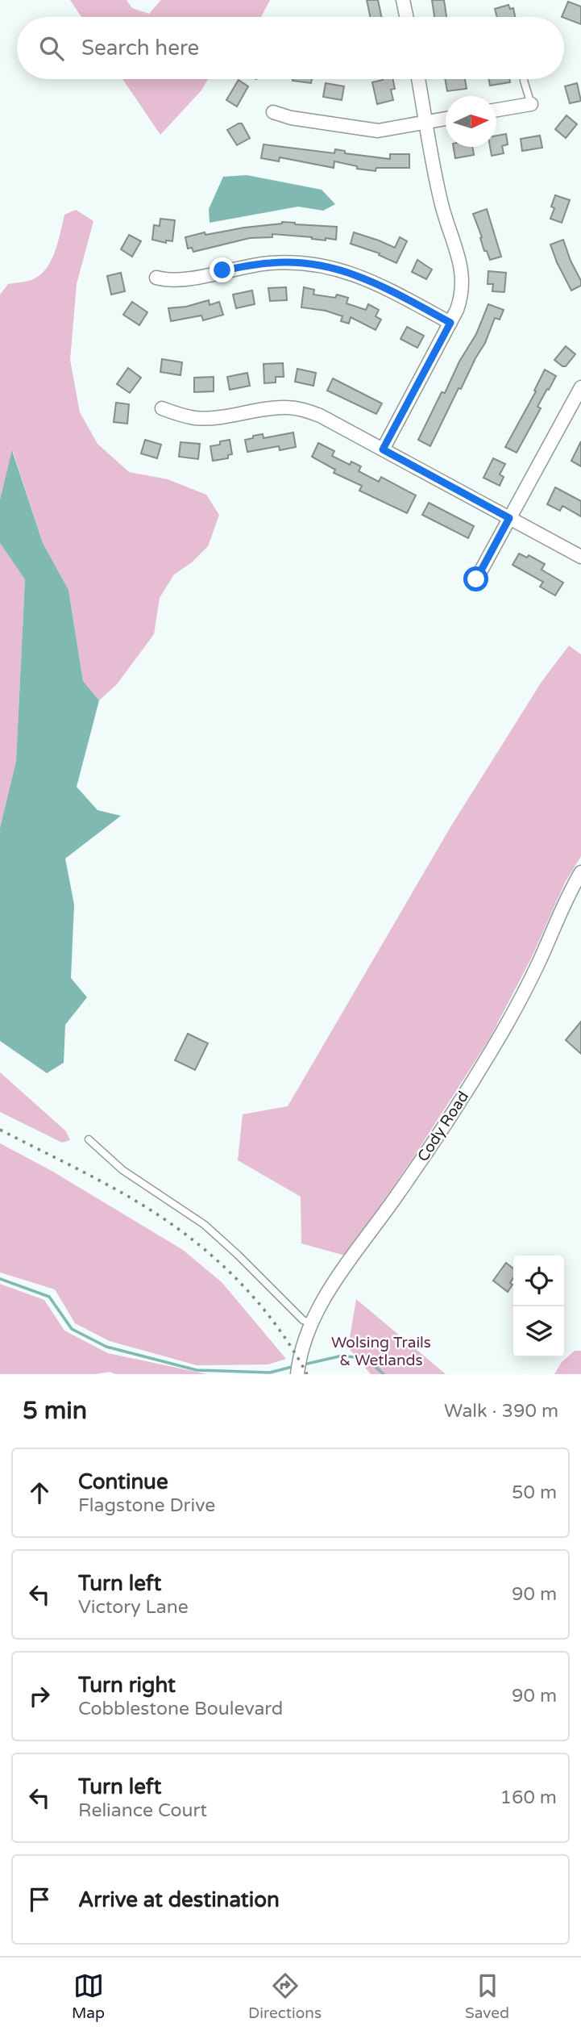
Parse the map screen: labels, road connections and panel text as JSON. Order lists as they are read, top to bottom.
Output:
{
  "streets": {
    "street": ["Cody Road"]
  },
  "parks": ["Wolsing Trails & Wetlands"],
  "north": "right",
  "page": {
    "search": "Search here",
    "heading": ["5 min", "Walk · 390 m"],
    "list": [
      ["Continue", "Flagstone Drive", "50 m"],
      ["Turn left", "Victory Lane", "90 m"],
      ["Turn right", "Cobblestone Boulevard", "90 m"],
      ["Turn left", "Reliance Court", "160 m"],
      "Arrive at destination"
    ],
    "nav": ["Map", "Directions", "Saved"]
  }
}
